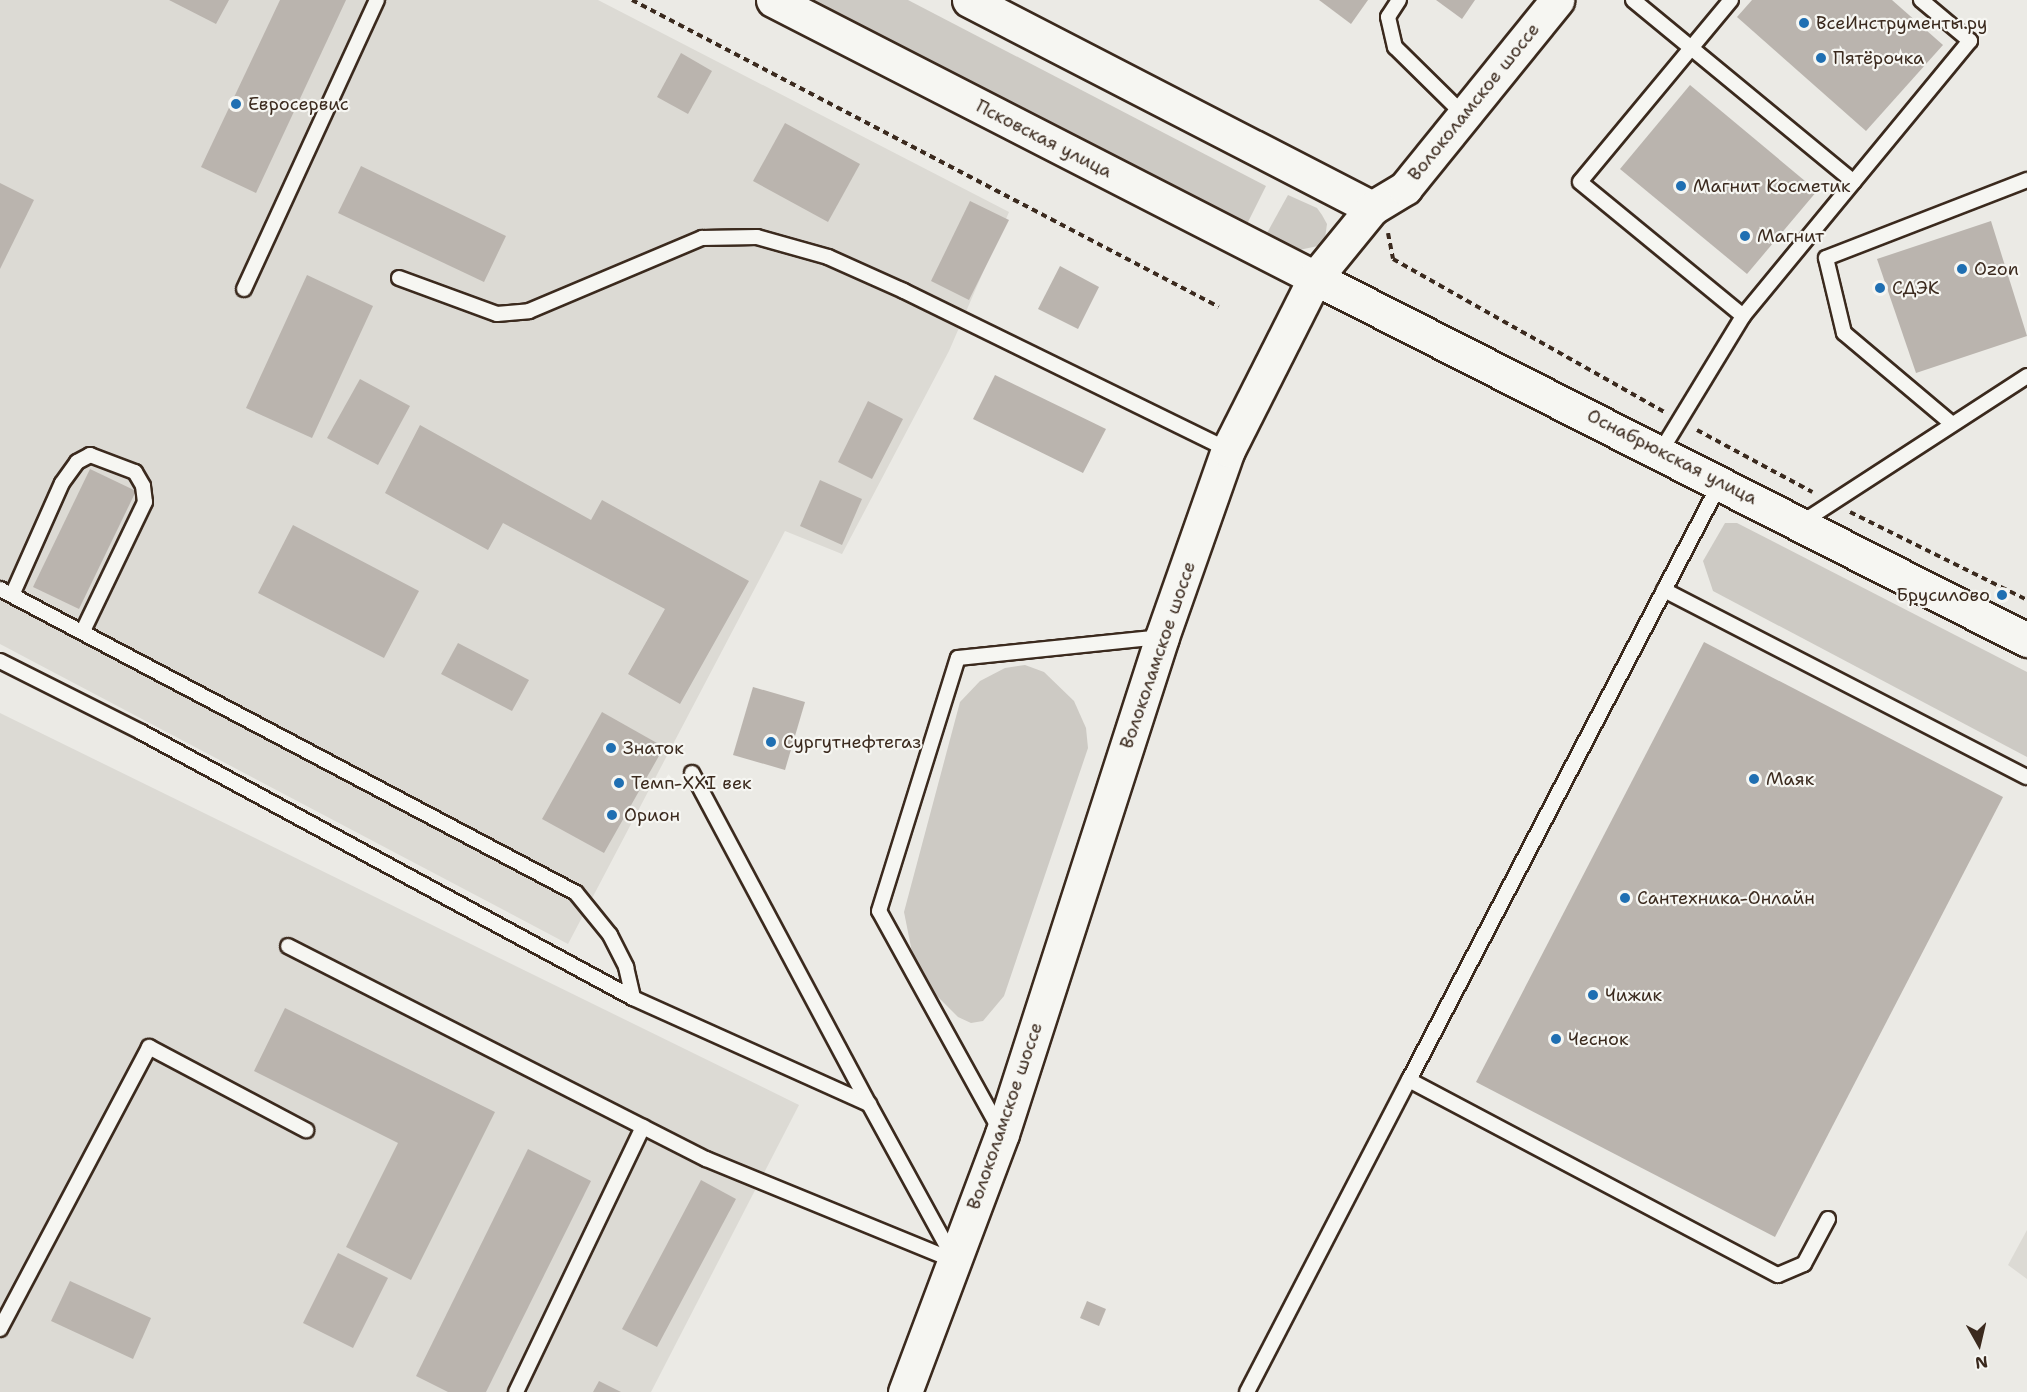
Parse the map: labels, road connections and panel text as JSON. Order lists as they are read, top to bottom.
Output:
{
  "streets": {
    "main road": ["Волоколамское шоссе", "Псковская улица", "Оснабрюкская улица"]
  },
  "crossings": [
    ["Волоколамское шоссе", "Псковская улица"],
    ["Волоколамское шоссе", "Оснабрюкская улица"],
    ["Псковская улица", "Оснабрюкская улица"]
  ],
  "places": [
    "ВсеИнструменты.ру",
    "Пятёрочка",
    "Евросервис",
    "Магнит Косметик",
    "Магнит",
    "Ozon",
    "СДЭК",
    "Брусилово",
    "Сургутнефтегаз",
    "Знаток",
    "Маяк",
    "Темп-XXI век",
    "Орион",
    "Сантехника-Онлайн",
    "Чижик",
    "Чеснок"
  ],
  "north": "bottom"
}
